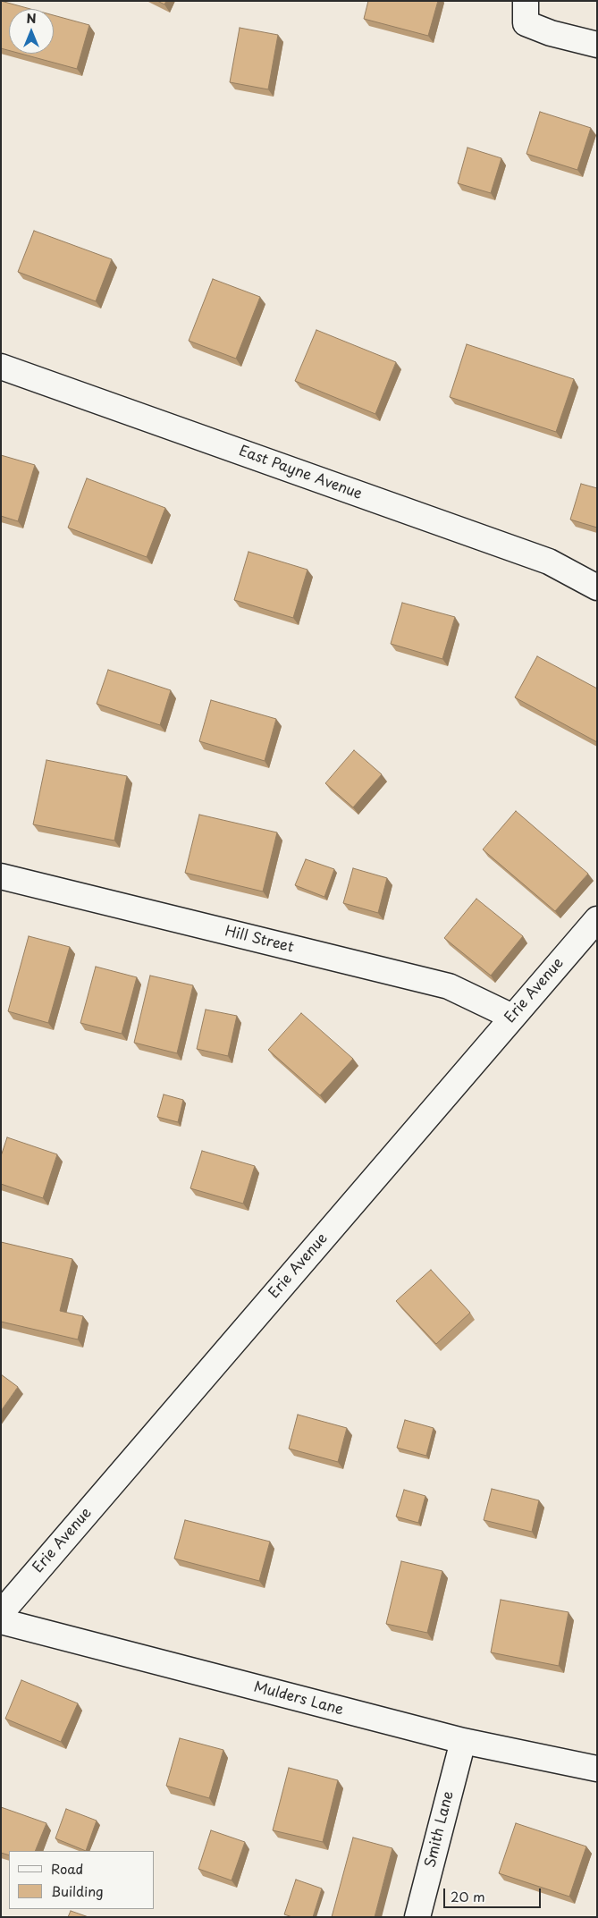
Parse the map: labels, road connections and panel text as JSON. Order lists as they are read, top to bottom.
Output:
{
  "streets": {
    "street": [
      "East Payne Avenue",
      "Hill Street",
      "Erie Avenue",
      "Mulders Lane",
      "Smith Lane"
    ]
  },
  "crossings": [
    ["Hill Street", "Erie Avenue"],
    ["Mulders Lane", "Smith Lane"]
  ],
  "legend": ["Road", "Building"],
  "scale_bar": "20 m",
  "north": "top"
}
